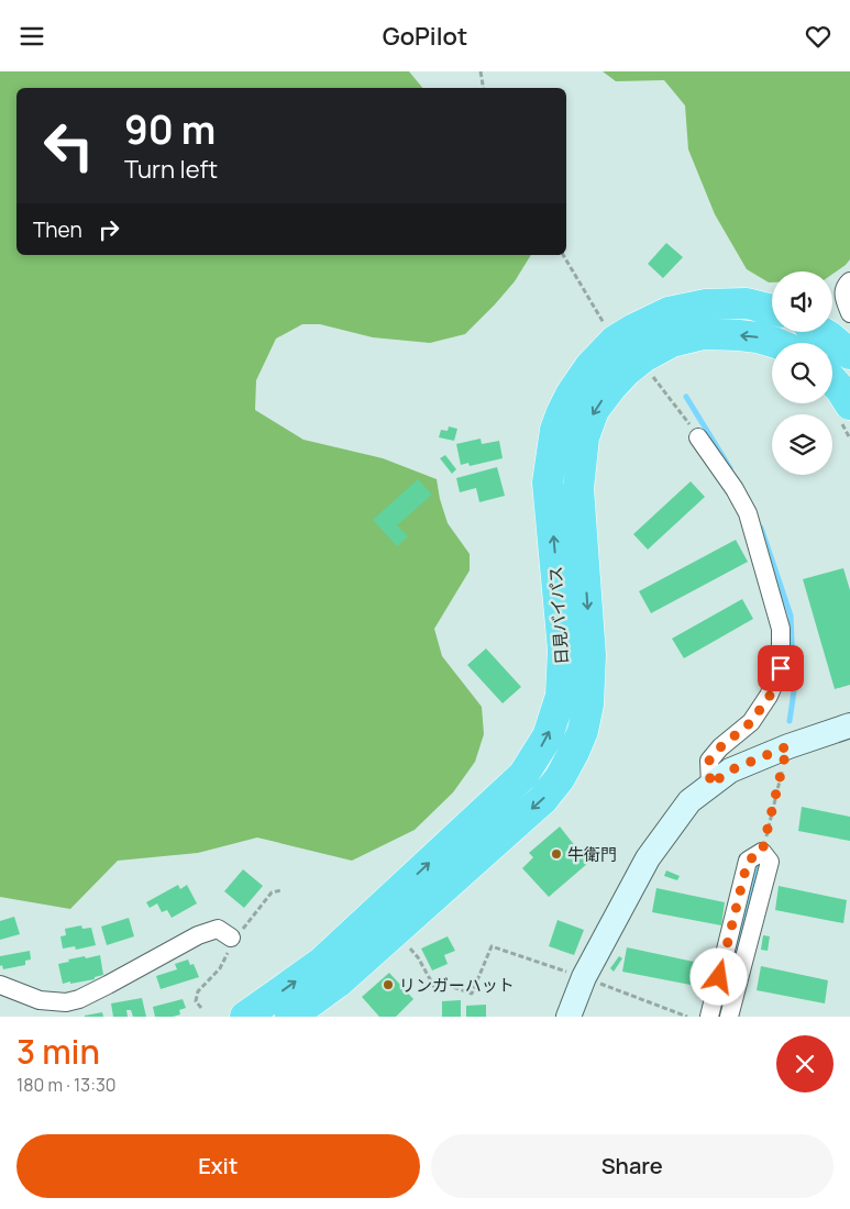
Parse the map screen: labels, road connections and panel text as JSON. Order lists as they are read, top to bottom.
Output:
{
  "streets": {
    "highway": ["日見バイパス"]
  },
  "places": ["牛衛門", "リンガーハット"],
  "page": {
    "header": "GoPilot",
    "turn": ["90 m", "Turn left"],
    "then": "Then",
    "heading": ["3 min", "180 m · 13:30"],
    "buttons": ["Exit", "Share"]
  }
}
